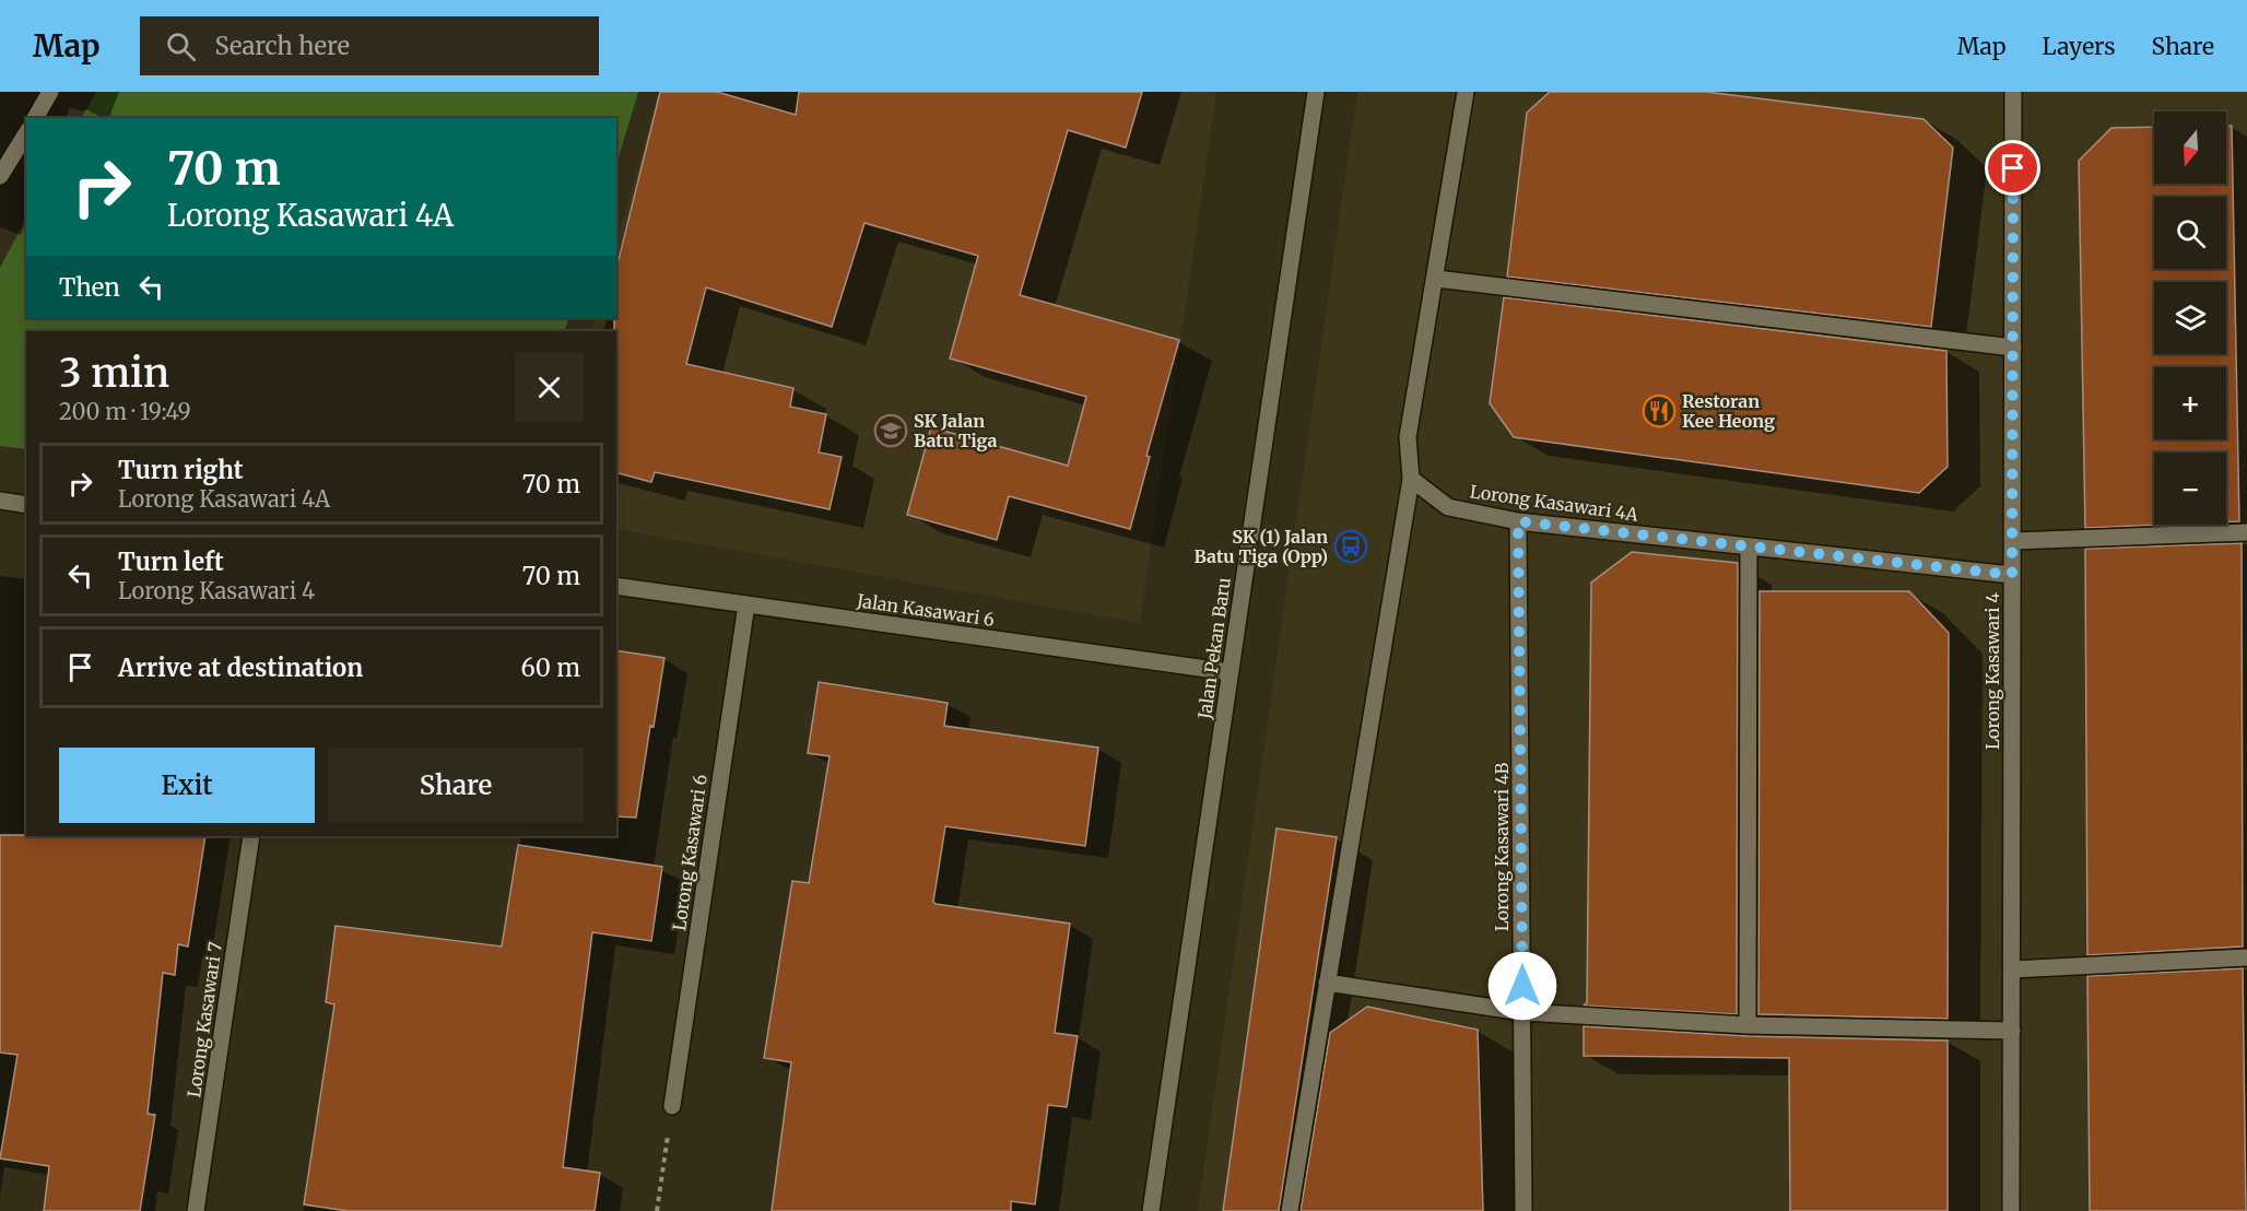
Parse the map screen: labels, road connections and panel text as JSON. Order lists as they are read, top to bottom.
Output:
{
  "streets": {
    "street": [
      "Lorong Kasawari 4A",
      "Jalan Kasawari 6",
      "Jalan Pekan Baru",
      "Lorong Kasawari 4",
      "Lorong Kasawari 4B",
      "Lorong Kasawari 6",
      "Lorong Kasawari 7"
    ]
  },
  "crossings": [
    ["Lorong Kasawari 4A", "Lorong Kasawari 4"],
    ["Lorong Kasawari 4A", "Lorong Kasawari 4B"],
    ["Jalan Kasawari 6", "Jalan Pekan Baru"],
    ["Jalan Kasawari 6", "Lorong Kasawari 6"]
  ],
  "places": {
    "restaurant": ["Restoran Kee Heong"],
    "school or university": ["SK Jalan Batu Tiga"],
    "bus stop": ["SK (1) Jalan Batu Tiga (Opp)"]
  },
  "north": "bottom",
  "page": {
    "header": "Map",
    "search": "Search here",
    "nav": ["Map", "Layers", "Share"],
    "map_buttons": ["+", "−"],
    "turn": ["70 m", "Lorong Kasawari 4A"],
    "then": "Then",
    "heading": ["3 min", "200 m · 19:49"],
    "list": [
      {
        "name": "Turn right",
        "note": "Lorong Kasawari 4A",
        "value": "70 m"
      },
      {
        "name": "Turn left",
        "note": "Lorong Kasawari 4",
        "value": "70 m"
      },
      {
        "name": "Arrive at destination",
        "value": "60 m"
      }
    ],
    "buttons": ["Exit", "Share"]
  }
}
